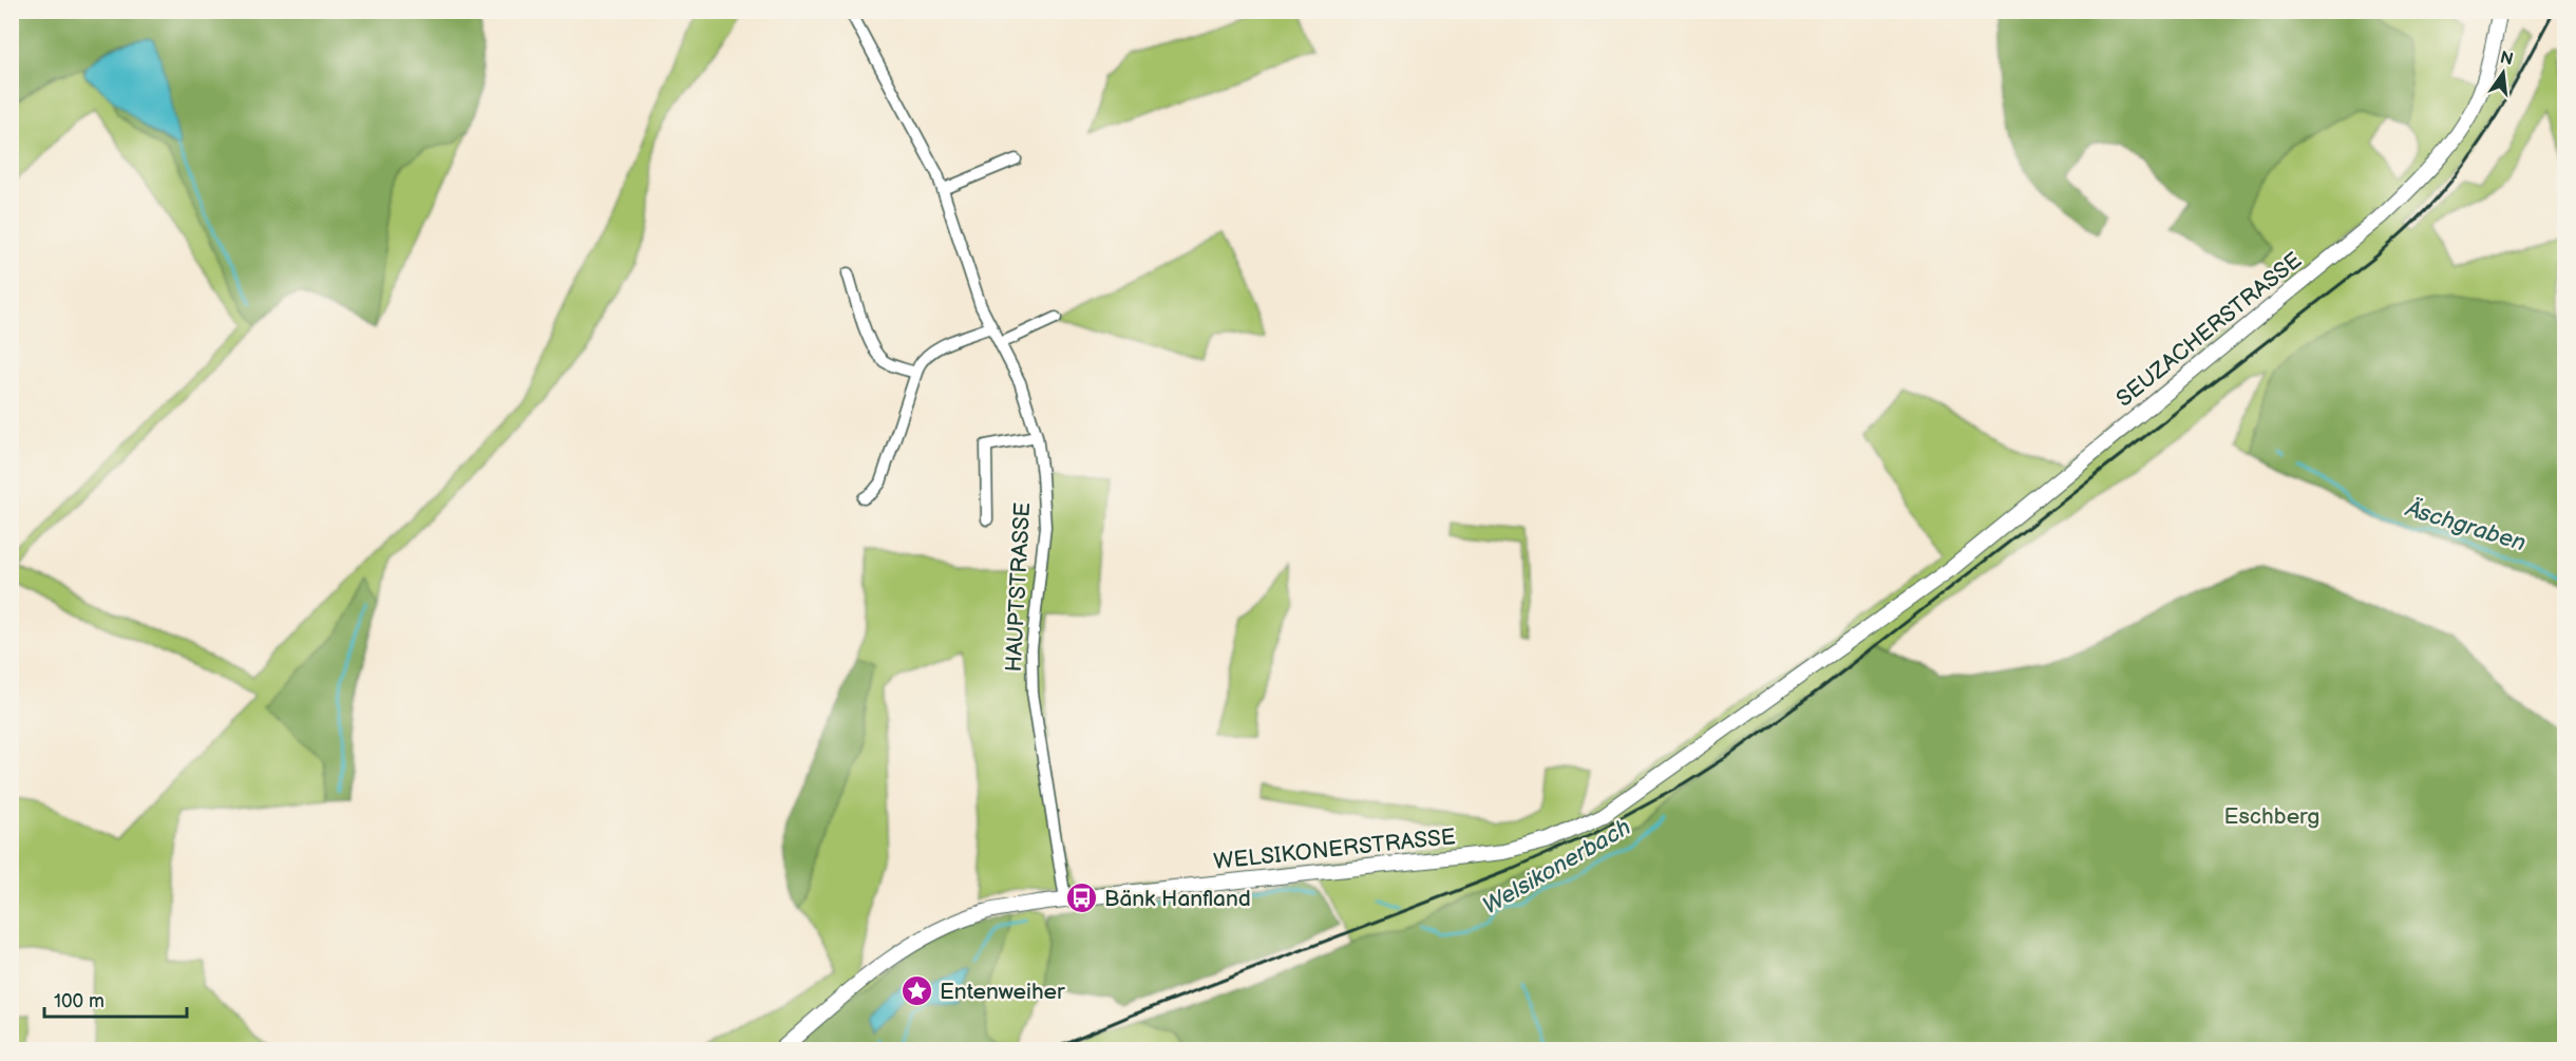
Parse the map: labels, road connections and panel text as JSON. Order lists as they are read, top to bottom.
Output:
{
  "streets": {
    "main road": ["SEUZACHERSTRASSE", "WELSIKONERSTRASSE"],
    "street": ["HAUPTSTRASSE"]
  },
  "crossings": [
    ["SEUZACHERSTRASSE", "WELSIKONERSTRASSE"],
    ["HAUPTSTRASSE", "WELSIKONERSTRASSE"]
  ],
  "water": ["Äschgraben", "Welsikonerbach"],
  "parks": ["Eschberg"],
  "places": {
    "bus stop": ["Bänk Hanfland"],
    "place": ["Entenweiher"]
  },
  "scale_bar": "100 m",
  "north": "top"
}
